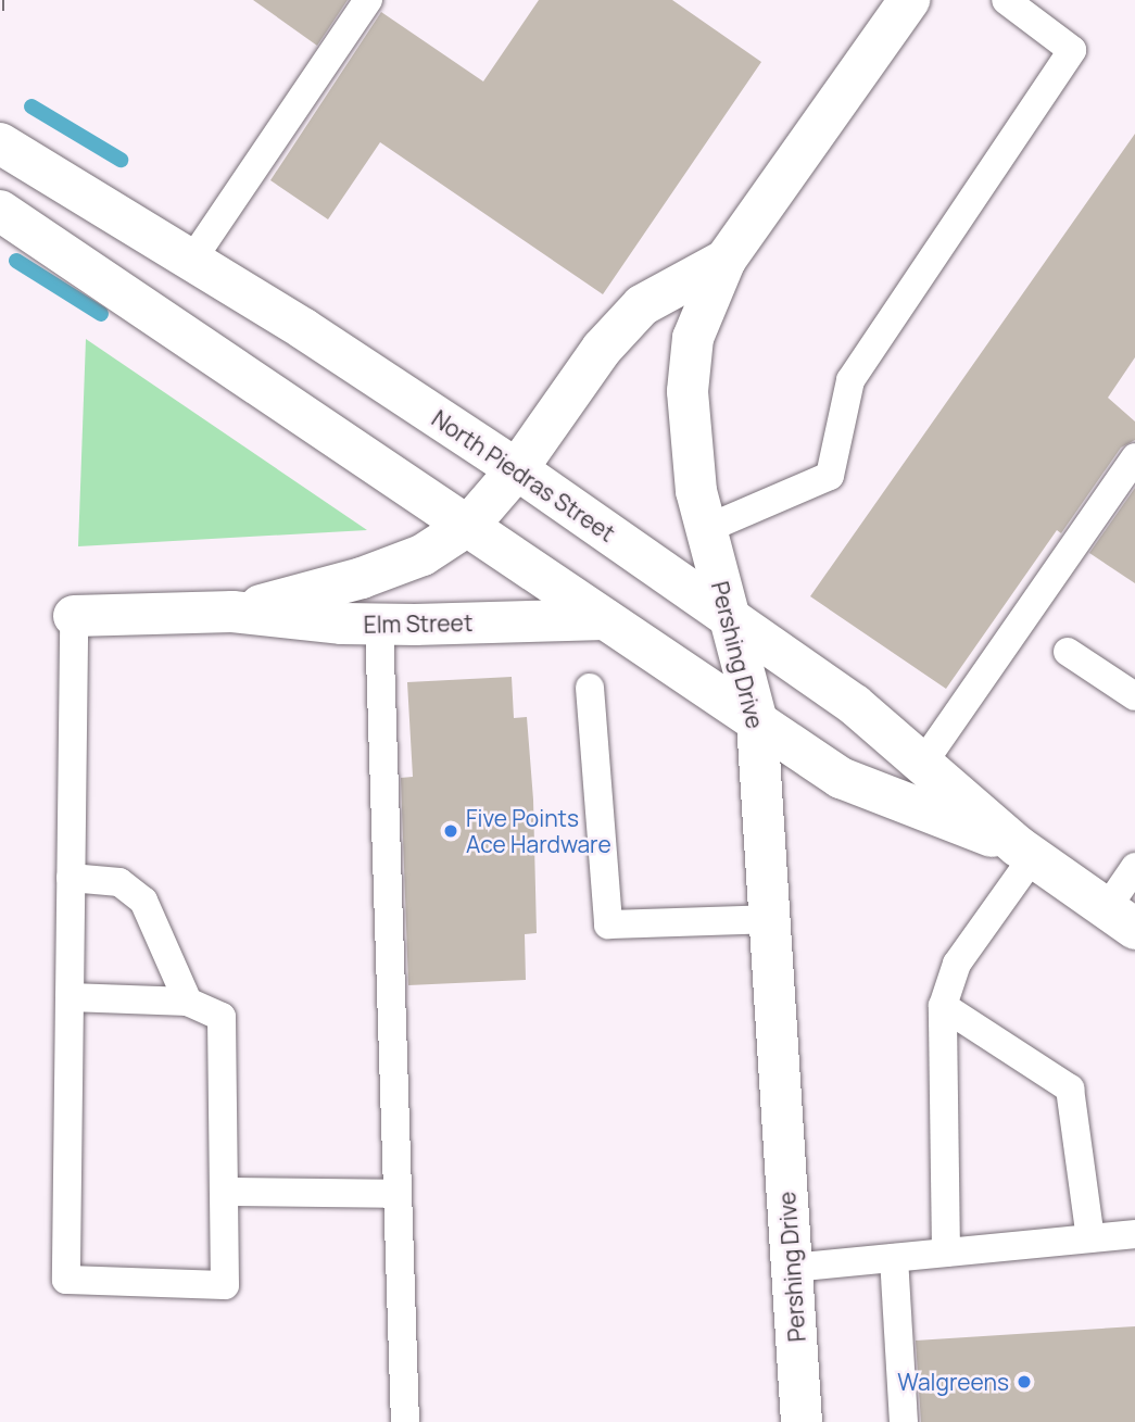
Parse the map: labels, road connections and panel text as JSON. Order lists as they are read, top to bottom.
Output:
{
  "streets": {
    "main road": ["North Piedras Street", "Elm Street", "Pershing Drive"]
  },
  "crossings": [
    ["North Piedras Street", "Elm Street"],
    ["North Piedras Street", "Pershing Drive"],
    ["Elm Street", "Pershing Drive"]
  ],
  "places": ["Five Points Ace Hardware", "Walgreens"]
}
